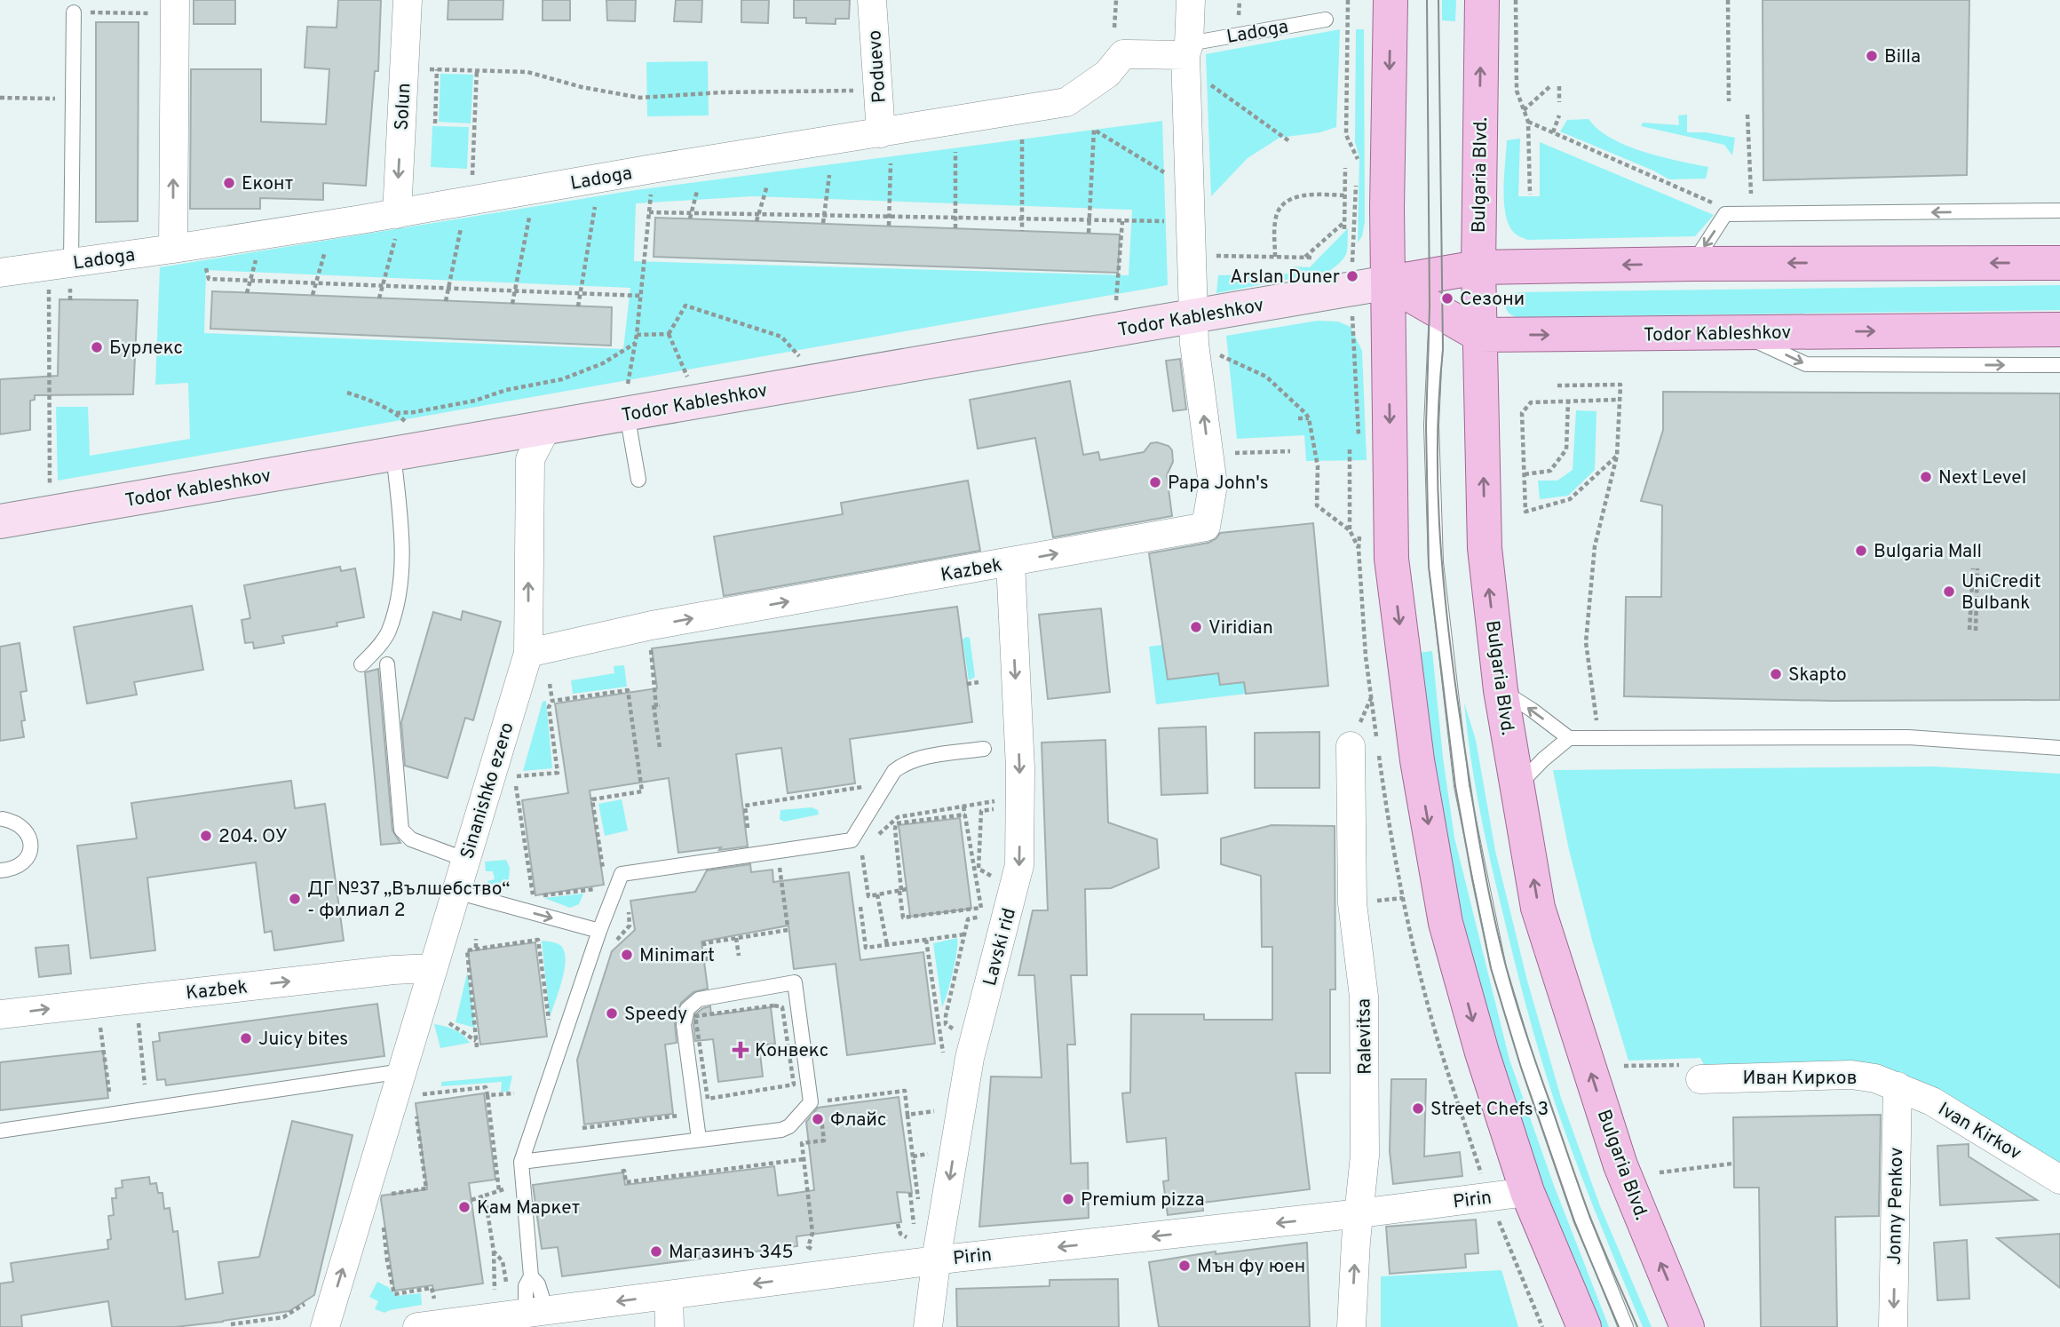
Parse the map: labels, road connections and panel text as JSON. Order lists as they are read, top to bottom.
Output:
{
  "streets": {
    "main road": ["Bulgaria Blvd.", "Todor Kableshkov"],
    "street": [
      "Ladoga",
      "Poduevo",
      "Solun",
      "Kazbek",
      "Sinanishko ezero",
      "Lavski rid",
      "Ralevitsa",
      "Иван Кирков",
      "Ivan Kirkov",
      "Pirin",
      "Jonny Penkov"
    ]
  },
  "crossings": [
    ["Ladoga", "Poduevo"],
    ["Ladoga", "Solun"],
    ["Bulgaria Blvd.", "Todor Kableshkov"],
    ["Todor Kableshkov", "Kazbek"],
    ["Todor Kableshkov", "Sinanishko ezero"],
    ["Kazbek", "Sinanishko ezero"],
    ["Kazbek", "Lavski rid"],
    ["Lavski rid", "Pirin"],
    ["Ralevitsa", "Pirin"],
    ["Иван Кирков", "Ivan Kirkov"],
    ["Иван Кирков", "Jonny Penkov"],
    ["Ivan Kirkov", "Jonny Penkov"]
  ],
  "one_way": [
    "Kazbek",
    "Sinanishko ezero",
    "Lavski rid",
    "Pirin",
    "Jonny Penkov"
  ],
  "places": {
    "other": [
      "Billa",
      "Еконт",
      "Arslan Duner",
      "Сезони",
      "Бурлекс",
      "Next Level",
      "Papa John's",
      "Bulgaria Mall",
      "UniCredit Bulbank",
      "Viridian",
      "Skapto",
      "204. ОУ",
      "ДГ №37 „Вълшебство“ - филиал 2",
      "Minimart",
      "Speedy",
      "Juicy bites",
      "Street Chefs 3",
      "Флайс",
      "Premium pizza",
      "Кам Маркет",
      "Магазинъ 345",
      "Мън фу юен"
    ],
    "health": ["Конвекс"]
  }
}
